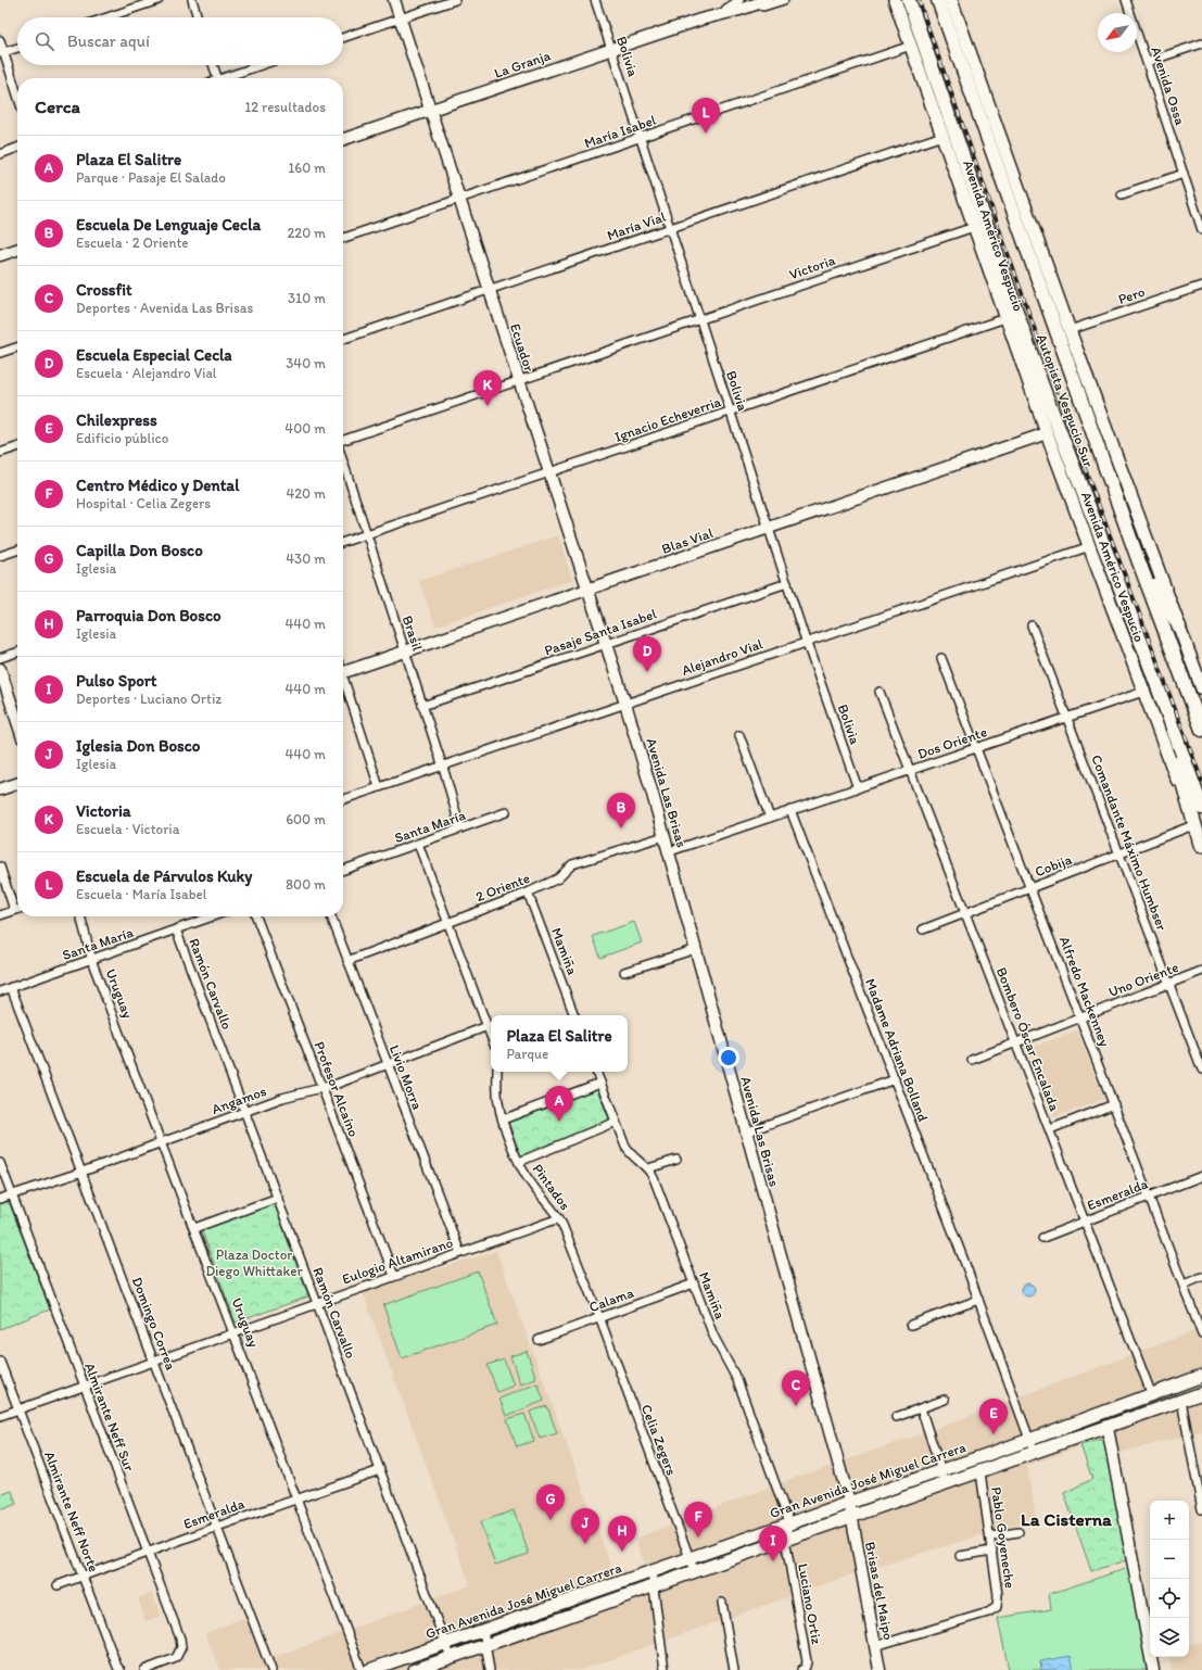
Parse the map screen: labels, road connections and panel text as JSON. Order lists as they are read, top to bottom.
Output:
{
  "streets": {
    "highway": ["Autopista Vespucio Sur"],
    "main road": ["Avenida Américo Vespucio", "Gran Avenida José Miguel Carrera"],
    "street": [
      "Bolivia",
      "La Granja",
      "Avenida Ossa",
      "María Isabel",
      "María Vial",
      "Victoria",
      "Pero",
      "Ecuador",
      "Ignacio Echeverria",
      "Blas Vial",
      "Pasaje Santa Isabel",
      "Brasil",
      "Alejandro Vial",
      "Dos Oriente",
      "Avenida Las Brisas",
      "Santa María",
      "Comandante Máximo Humbser",
      "Cobija",
      "2 Oriente",
      "Mamiña",
      "Uno Oriente",
      "Ramón Carvallo",
      "Alfredo Mackenney",
      "Uruguay",
      "Bombero Óscar Encalada",
      "Madame Adriana Bolland",
      "Livio Morra",
      "Profesor Alcaíno",
      "Angamos",
      "Pintados",
      "Esmeralda",
      "Eulogio Altamirano",
      "Calama",
      "Domingo Correa",
      "Almirante Neff Sur",
      "Celia Zegers",
      "Almirante Neff Norte",
      "Pablo Goyeneche",
      "Brisas del Maipo",
      "Luciano Ortiz"
    ]
  },
  "crossings": [
    ["Bolivia", "La Granja"],
    ["Bolivia", "María Isabel"],
    ["Bolivia", "María Vial"],
    ["Bolivia", "Victoria"],
    ["Bolivia", "Ignacio Echeverria"],
    ["Bolivia", "Blas Vial"],
    ["Bolivia", "Pasaje Santa Isabel"],
    ["Bolivia", "Alejandro Vial"],
    ["Bolivia", "Dos Oriente"],
    ["La Granja", "Ecuador"],
    ["María Isabel", "Avenida Américo Vespucio"],
    ["María Isabel", "Ecuador"],
    ["María Vial", "Avenida Américo Vespucio"],
    ["María Vial", "Ecuador"],
    ["Avenida Américo Vespucio", "Victoria"],
    ["Avenida Américo Vespucio", "Ignacio Echeverria"],
    ["Avenida Américo Vespucio", "Blas Vial"],
    ["Avenida Américo Vespucio", "Alejandro Vial"],
    ["Avenida Américo Vespucio", "Dos Oriente"],
    ["Avenida Américo Vespucio", "Cobija"],
    ["Victoria", "Ecuador"],
    ["Ecuador", "Ignacio Echeverria"],
    ["Ecuador", "Blas Vial"],
    ["Ecuador", "Pasaje Santa Isabel"],
    ["Ecuador", "Alejandro Vial"],
    ["Ecuador", "Avenida Las Brisas"],
    ["Ignacio Echeverria", "Brasil"],
    ["Blas Vial", "Brasil"],
    ["Pasaje Santa Isabel", "Brasil"],
    ["Brasil", "Alejandro Vial"],
    ["Brasil", "Santa María"],
    ["Alejandro Vial", "Avenida Las Brisas"],
    ["Dos Oriente", "Avenida Las Brisas"],
    ["Dos Oriente", "Comandante Máximo Humbser"],
    ["Dos Oriente", "Alfredo Mackenney"],
    ["Dos Oriente", "Bombero Óscar Encalada"],
    ["Dos Oriente", "Madame Adriana Bolland"],
    ["Avenida Las Brisas", "2 Oriente"],
    ["Avenida Las Brisas", "Gran Avenida José Miguel Carrera"],
    ["Avenida Las Brisas", "Brisas del Maipo"],
    ["Santa María", "Ramón Carvallo"],
    ["Santa María", "Uruguay"],
    ["Santa María", "Domingo Correa"],
    ["Comandante Máximo Humbser", "Cobija"],
    ["Comandante Máximo Humbser", "Uno Oriente"],
    ["Cobija", "Alfredo Mackenney"],
    ["Cobija", "Bombero Óscar Encalada"],
    ["2 Oriente", "Mamiña"],
    ["2 Oriente", "Livio Morra"],
    ["Mamiña", "Calama"],
    ["Mamiña", "Gran Avenida José Miguel Carrera"],
    ["Uno Oriente", "Alfredo Mackenney"],
    ["Uno Oriente", "Bombero Óscar Encalada"],
    ["Ramón Carvallo", "Angamos"],
    ["Ramón Carvallo", "Esmeralda"],
    ["Ramón Carvallo", "Eulogio Altamirano"],
    ["Ramón Carvallo", "Gran Avenida José Miguel Carrera"],
    ["Alfredo Mackenney", "Esmeralda"],
    ["Uruguay", "Angamos"],
    ["Uruguay", "Esmeralda"],
    ["Uruguay", "Eulogio Altamirano"],
    ["Bombero Óscar Encalada", "Esmeralda"],
    ["Bombero Óscar Encalada", "Gran Avenida José Miguel Carrera"],
    ["Madame Adriana Bolland", "Gran Avenida José Miguel Carrera"],
    ["Livio Morra", "Angamos"],
    ["Livio Morra", "Eulogio Altamirano"],
    ["Profesor Alcaíno", "Angamos"],
    ["Profesor Alcaíno", "Eulogio Altamirano"],
    ["Angamos", "Domingo Correa"],
    ["Angamos", "Almirante Neff Sur"],
    ["Pintados", "Eulogio Altamirano"],
    ["Pintados", "Calama"],
    ["Pintados", "Celia Zegers"],
    ["Esmeralda", "Domingo Correa"],
    ["Esmeralda", "Almirante Neff Sur"],
    ["Esmeralda", "Almirante Neff Norte"],
    ["Eulogio Altamirano", "Domingo Correa"],
    ["Eulogio Altamirano", "Almirante Neff Sur"],
    ["Eulogio Altamirano", "Almirante Neff Norte"],
    ["Calama", "Celia Zegers"],
    ["Celia Zegers", "Gran Avenida José Miguel Carrera"],
    ["Gran Avenida José Miguel Carrera", "Pablo Goyeneche"],
    ["Gran Avenida José Miguel Carrera", "Brisas del Maipo"],
    ["Gran Avenida José Miguel Carrera", "Luciano Ortiz"],
    ["Pablo Goyeneche", "Brisas del Maipo"]
  ],
  "districts": ["La Cisterna"],
  "parks": ["Plaza Doctor Diego Whittaker"],
  "north": "bottom left",
  "page": {
    "search": "Buscar aquí",
    "heading": ["Cerca", "12 resultados"],
    "pins": [
      "L",
      "K",
      "D",
      "B",
      "A",
      "C",
      "E",
      "G",
      "F",
      "J",
      "H",
      "I"
    ],
    "list": [
      {
        "mark": "A",
        "name": "Plaza El Salitre",
        "note": "Parque · Pasaje El Salado",
        "value": "160 m"
      },
      {
        "mark": "B",
        "name": "Escuela De Lenguaje Cecla",
        "note": "Escuela · 2 Oriente",
        "value": "220 m"
      },
      {
        "mark": "C",
        "name": "Crossfit",
        "note": "Deportes · Avenida Las Brisas",
        "value": "310 m"
      },
      {
        "mark": "D",
        "name": "Escuela Especial Cecla",
        "note": "Escuela · Alejandro Vial",
        "value": "340 m"
      },
      {
        "mark": "E",
        "name": "Chilexpress",
        "note": "Edificio público",
        "value": "400 m"
      },
      {
        "mark": "F",
        "name": "Centro Médico y Dental",
        "note": "Hospital · Celia Zegers",
        "value": "420 m"
      },
      {
        "mark": "G",
        "name": "Capilla Don Bosco",
        "note": "Iglesia",
        "value": "430 m"
      },
      {
        "mark": "H",
        "name": "Parroquia Don Bosco",
        "note": "Iglesia",
        "value": "440 m"
      },
      {
        "mark": "I",
        "name": "Pulso Sport",
        "note": "Deportes · Luciano Ortiz",
        "value": "440 m"
      },
      {
        "mark": "J",
        "name": "Iglesia Don Bosco",
        "note": "Iglesia",
        "value": "440 m"
      },
      {
        "mark": "K",
        "name": "Victoria",
        "note": "Escuela · Victoria",
        "value": "600 m"
      },
      {
        "mark": "L",
        "name": "Escuela de Párvulos Kuky",
        "note": "Escuela · María Isabel",
        "value": "800 m"
      }
    ],
    "popup": ["Plaza El Salitre", "Parque"],
    "map_buttons": ["+", "−"]
  }
}
